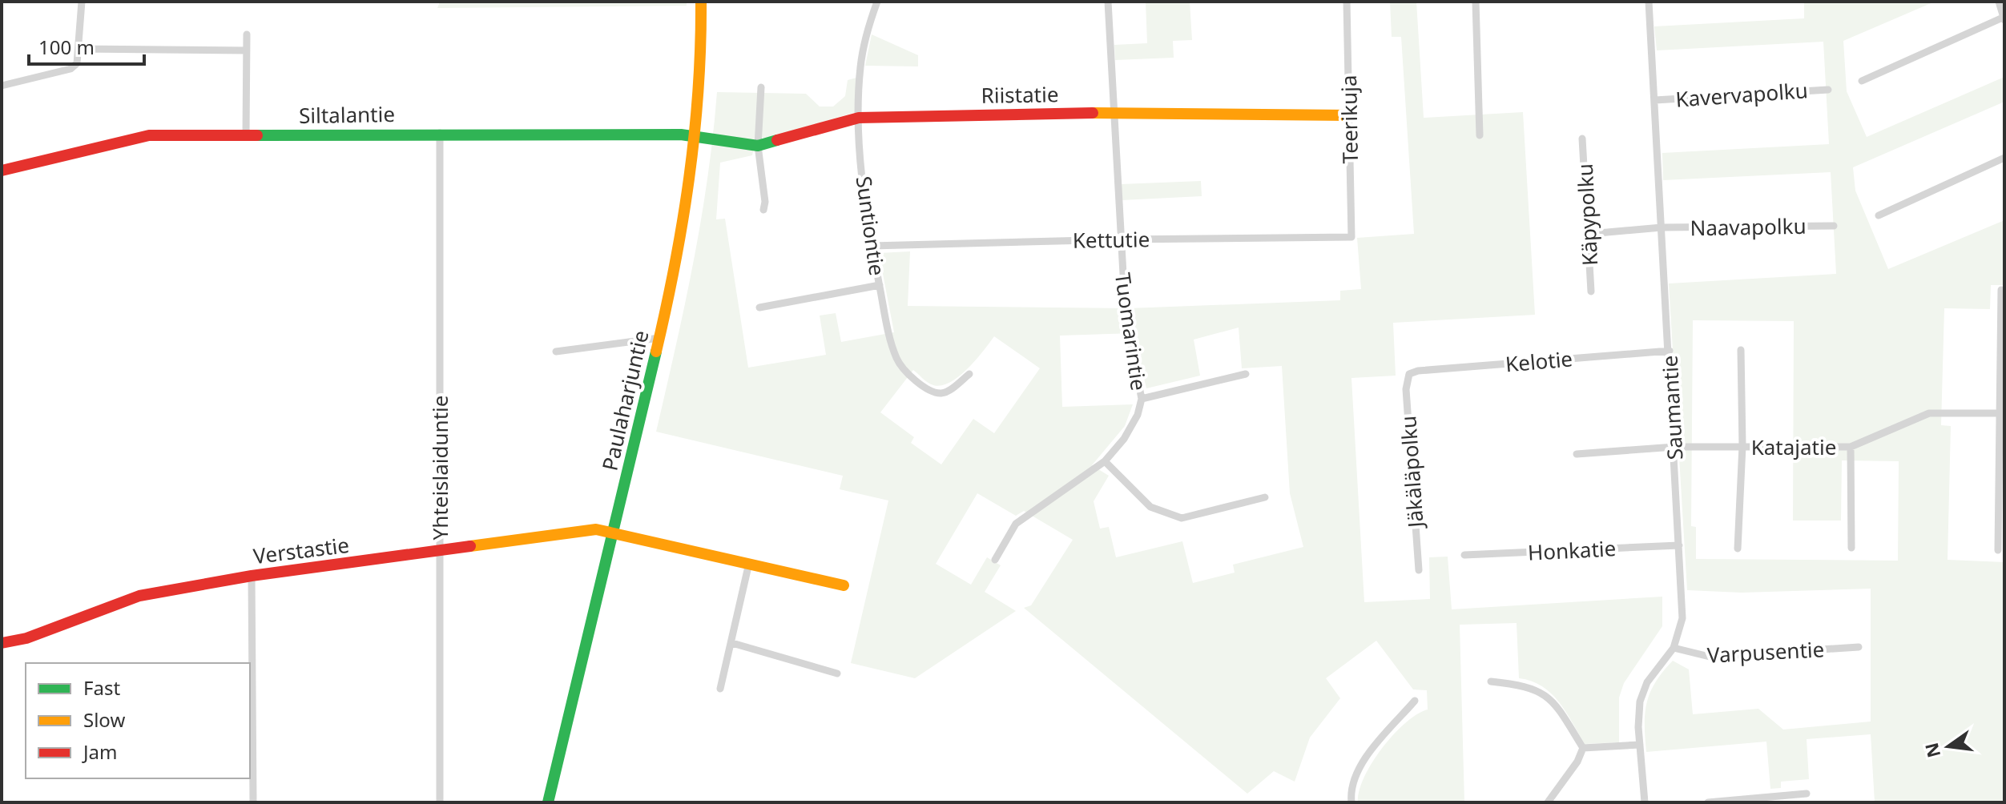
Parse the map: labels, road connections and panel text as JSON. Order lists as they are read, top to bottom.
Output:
{
  "streets": {
    "street": [
      "Riistatie",
      "Kavervapolku",
      "Siltalantie",
      "Teerikuja",
      "Käpypolku",
      "Suntiontie",
      "Naavapolku",
      "Kettutie",
      "Tuomarintie",
      "Kelotie",
      "Paulaharjuntie",
      "Saumantie",
      "Katajatie",
      "Yhteislaiduntie",
      "Jäkäläpolku",
      "Verstastie",
      "Honkatie",
      "Varpusentie"
    ]
  },
  "crossings": [
    ["Riistatie", "Siltalantie"],
    ["Riistatie", "Teerikuja"],
    ["Riistatie", "Suntiontie"],
    ["Riistatie", "Tuomarintie"],
    ["Riistatie", "Paulaharjuntie"],
    ["Kavervapolku", "Saumantie"],
    ["Siltalantie", "Paulaharjuntie"],
    ["Siltalantie", "Yhteislaiduntie"],
    ["Teerikuja", "Kettutie"],
    ["Käpypolku", "Naavapolku"],
    ["Suntiontie", "Kettutie"],
    ["Naavapolku", "Saumantie"],
    ["Kettutie", "Tuomarintie"],
    ["Kelotie", "Saumantie"],
    ["Kelotie", "Jäkäläpolku"],
    ["Paulaharjuntie", "Verstastie"],
    ["Saumantie", "Katajatie"],
    ["Saumantie", "Honkatie"],
    ["Saumantie", "Varpusentie"],
    ["Yhteislaiduntie", "Verstastie"]
  ],
  "legend": ["Fast", "Slow", "Jam"],
  "scale_bar": "100 m",
  "north": "left"
}
